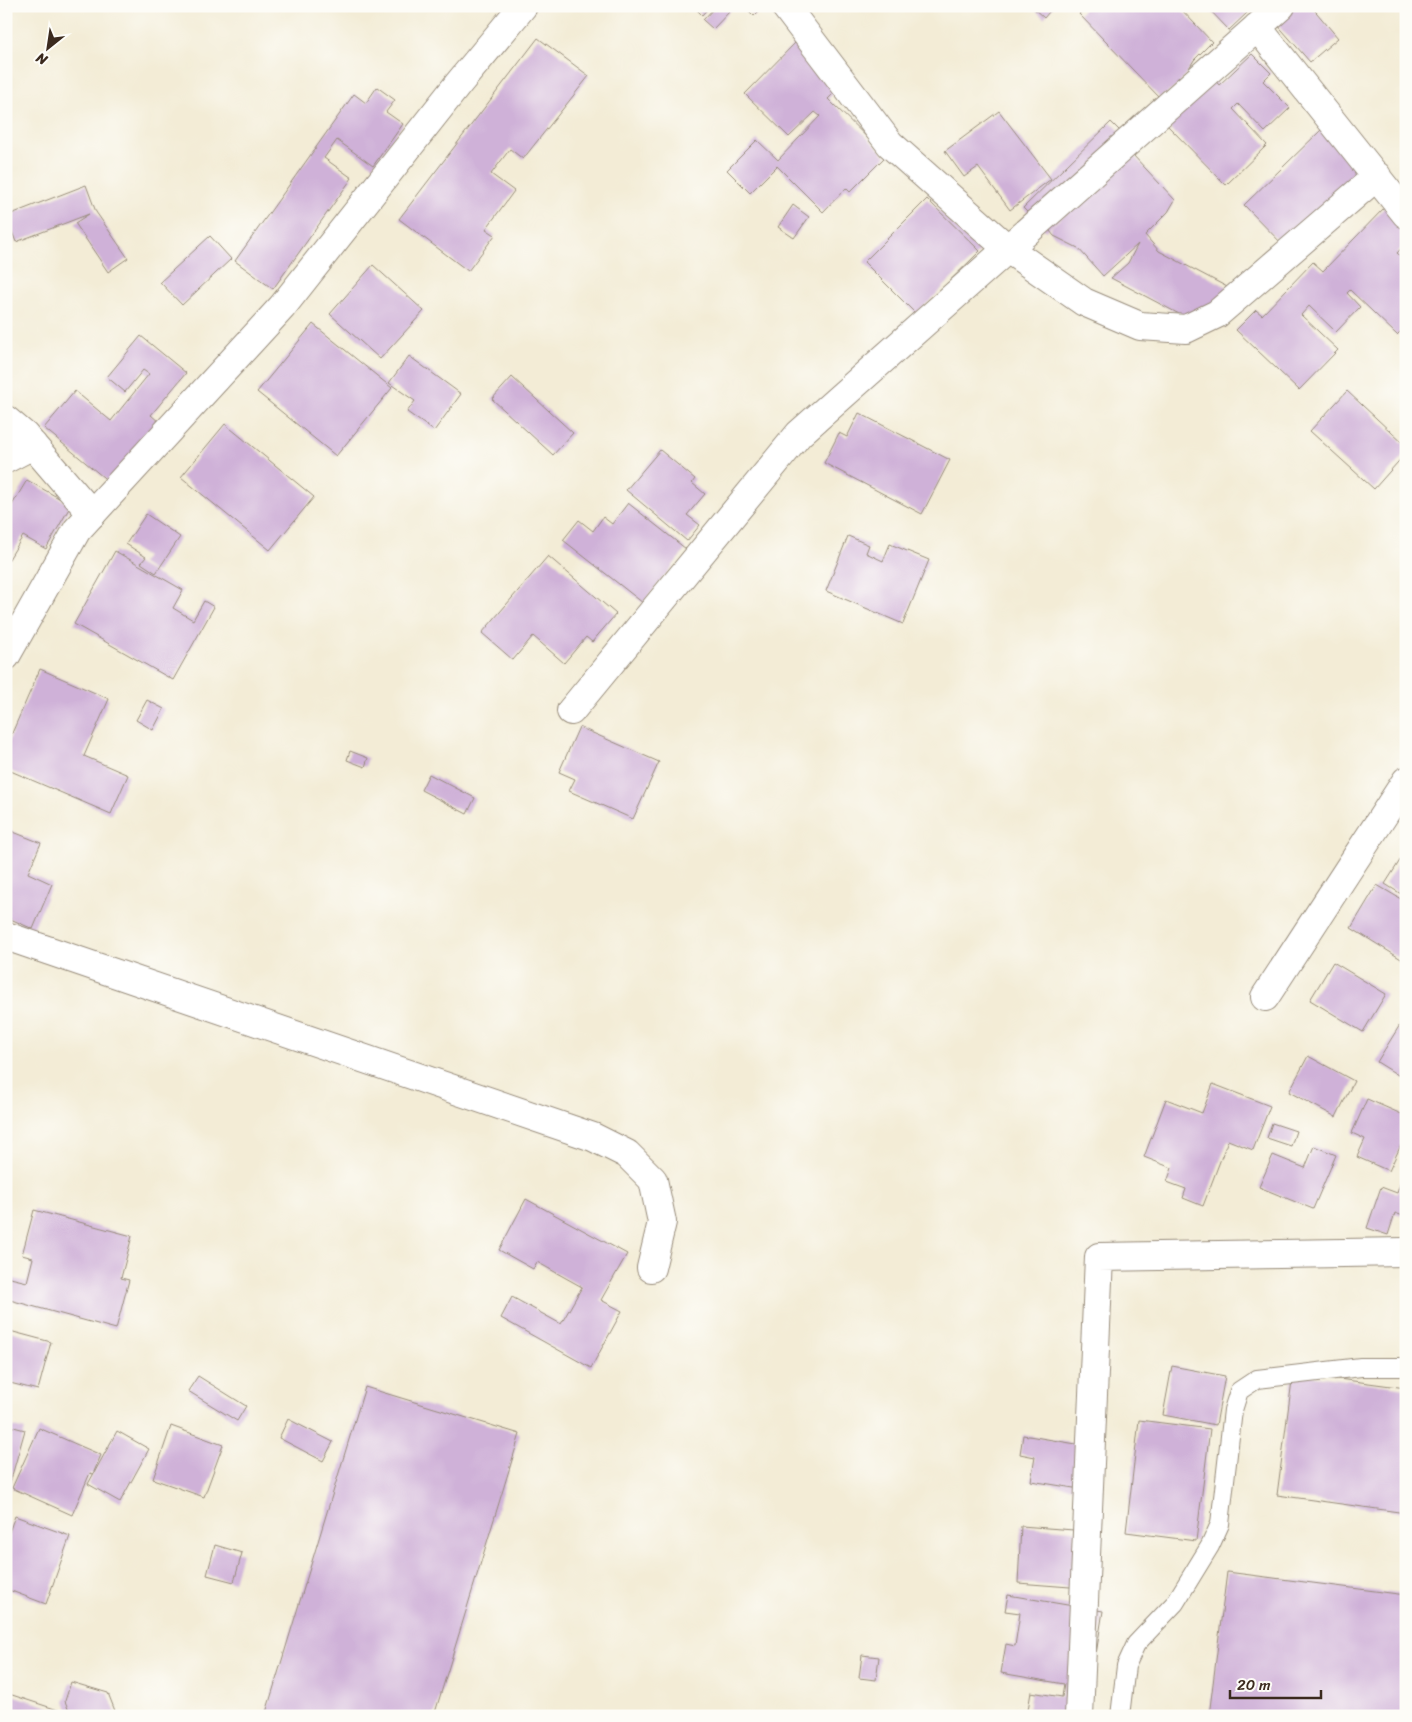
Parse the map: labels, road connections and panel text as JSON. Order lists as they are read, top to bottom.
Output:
{
  "scale_bar": "20 m",
  "north": "bottom left"
}
